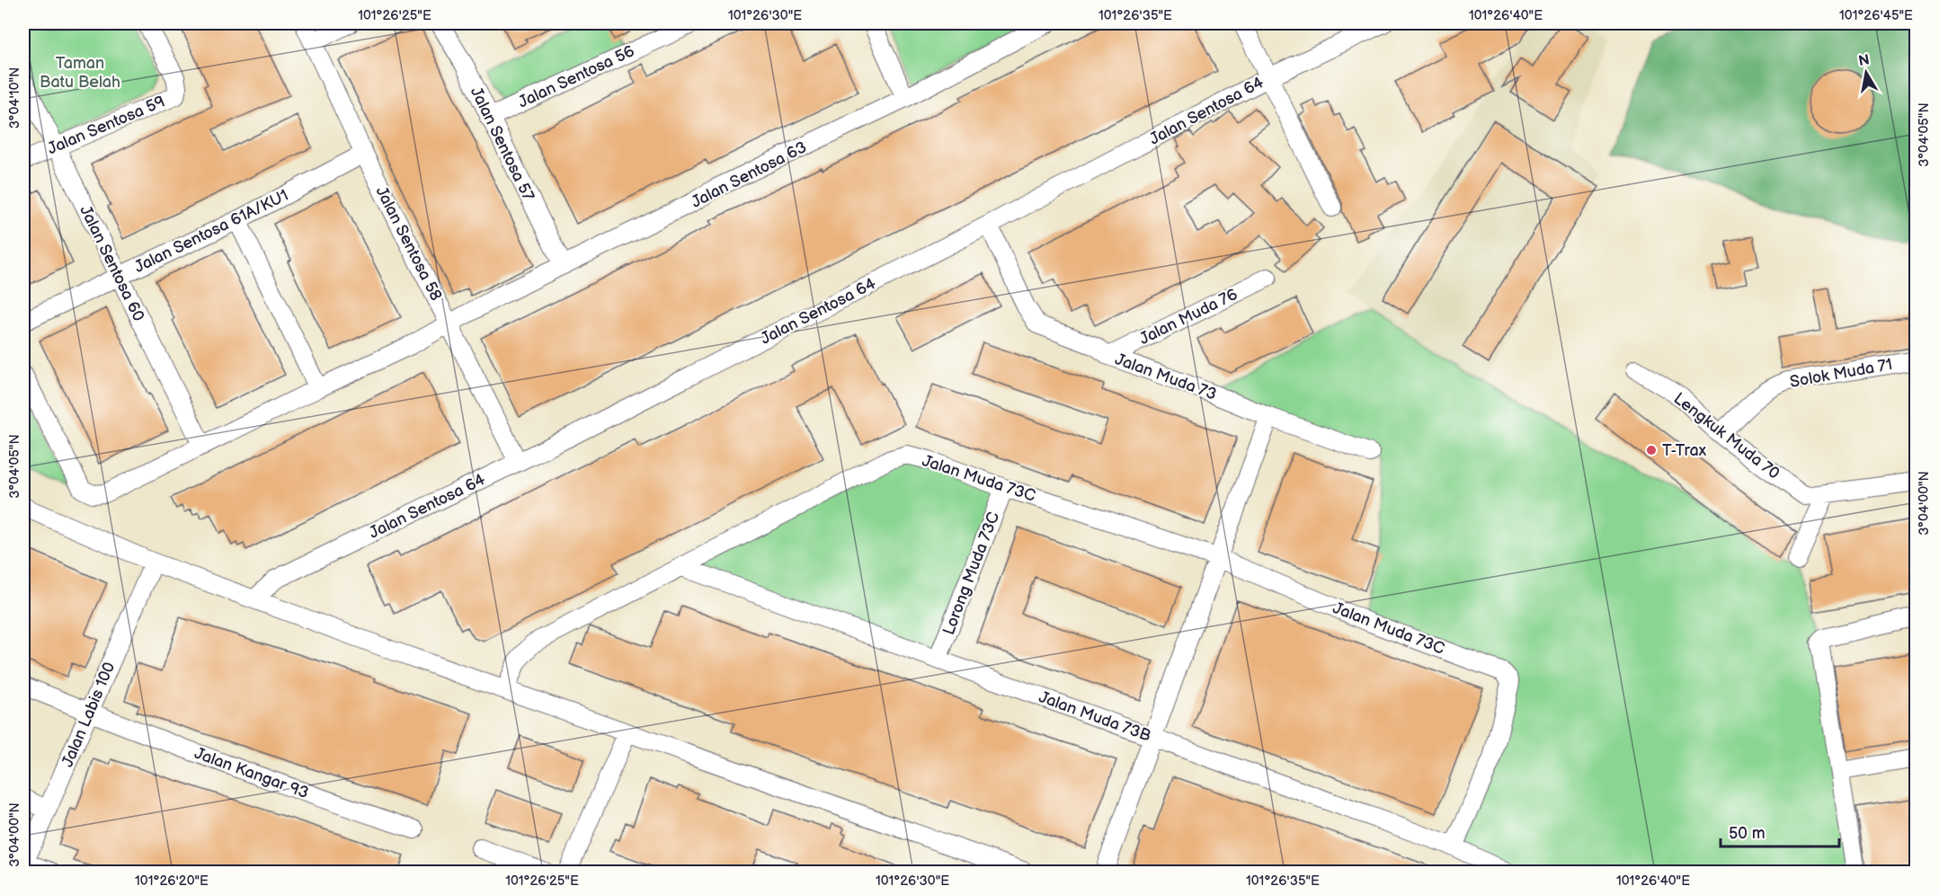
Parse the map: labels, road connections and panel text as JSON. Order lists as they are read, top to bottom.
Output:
{
  "streets": {
    "street": [
      "Jalan Sentosa 56",
      "Jalan Sentosa 64",
      "Jalan Sentosa 59",
      "Jalan Sentosa 57",
      "Jalan Sentosa 63",
      "Jalan Sentosa 61A/KU1",
      "Jalan Sentosa 58",
      "Jalan Sentosa 60",
      "Jalan Muda 76",
      "Solok Muda 71",
      "Jalan Muda 73",
      "Lengkuk Muda 70",
      "Jalan Muda 73C",
      "Lorong Muda 73C",
      "Jalan Labis 100",
      "Jalan Muda 73B",
      "Jalan Kangar 93"
    ]
  },
  "crossings": [
    ["Jalan Sentosa 56", "Jalan Sentosa 57"],
    ["Jalan Sentosa 64", "Jalan Sentosa 58"],
    ["Jalan Sentosa 64", "Jalan Muda 73"],
    ["Jalan Sentosa 59", "Jalan Sentosa 60"],
    ["Jalan Sentosa 57", "Jalan Sentosa 63"],
    ["Jalan Sentosa 63", "Jalan Sentosa 58"],
    ["Jalan Sentosa 63", "Jalan Sentosa 60"],
    ["Jalan Sentosa 61A/KU1", "Jalan Sentosa 58"],
    ["Jalan Sentosa 61A/KU1", "Jalan Sentosa 60"],
    ["Jalan Muda 76", "Jalan Muda 73"],
    ["Solok Muda 71", "Lengkuk Muda 70"],
    ["Jalan Muda 73C", "Lorong Muda 73C"],
    ["Jalan Muda 73C", "Jalan Muda 73B"],
    ["Lorong Muda 73C", "Jalan Muda 73B"],
    ["Jalan Labis 100", "Jalan Kangar 93"]
  ],
  "parks": ["Taman Batu Belah"],
  "places": ["T-Trax"],
  "scale_bar": "50 m",
  "north": "top",
  "coordinates": [
    "101°26'25\"E",
    "101°26'30\"E",
    "101°26'35\"E",
    "101°26'40\"E",
    "101°26'45\"E",
    "3°04'10\"N",
    "3°04'05\"N",
    "3°04'00\"N",
    "101°26'20\"E"
  ]
}
